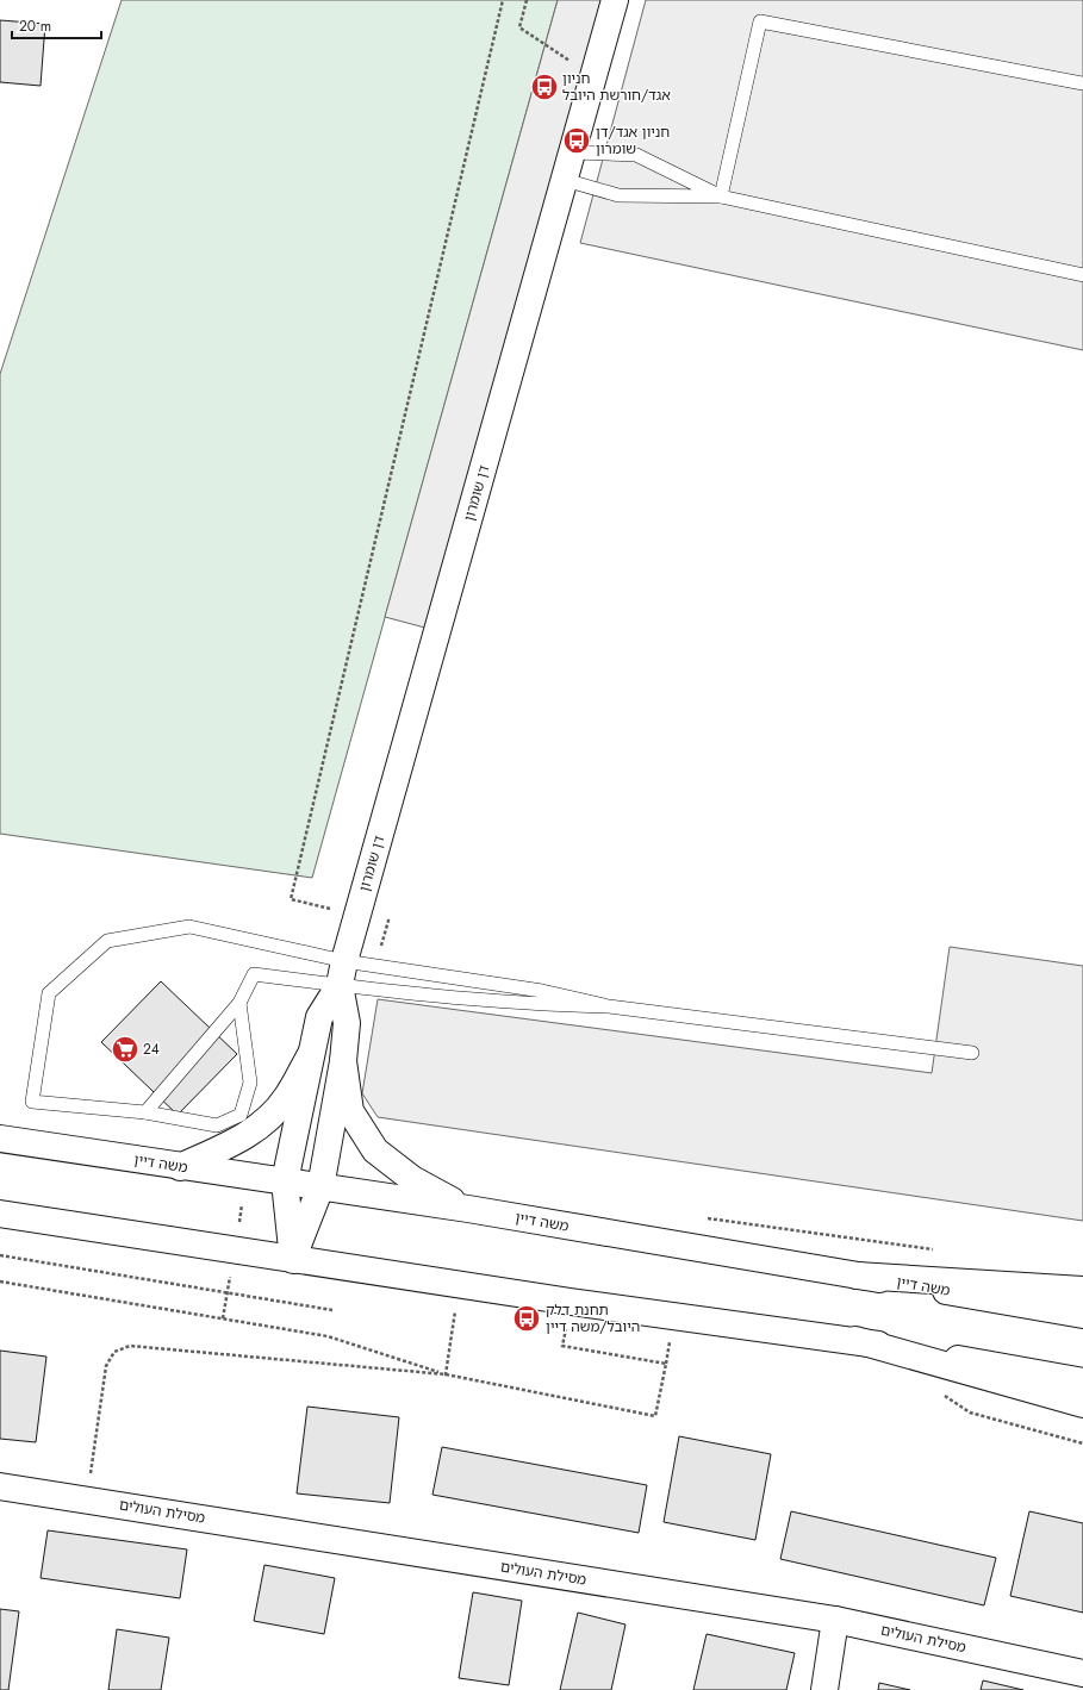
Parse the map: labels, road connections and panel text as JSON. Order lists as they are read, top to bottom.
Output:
{
  "streets": {
    "main road": ["דן שומרון", "משה דיין", "מסילת העולים"]
  },
  "crossings": [
    ["דן שומרון", "משה דיין"]
  ],
  "places": {
    "bus stop": ["חניון אגד/חורשת היובל", "חניון אגד/דן שומרון", "תחנת דלק היובל/משה דיין"],
    "supermarket": ["24"]
  },
  "scale_bar": "20 m"
}
